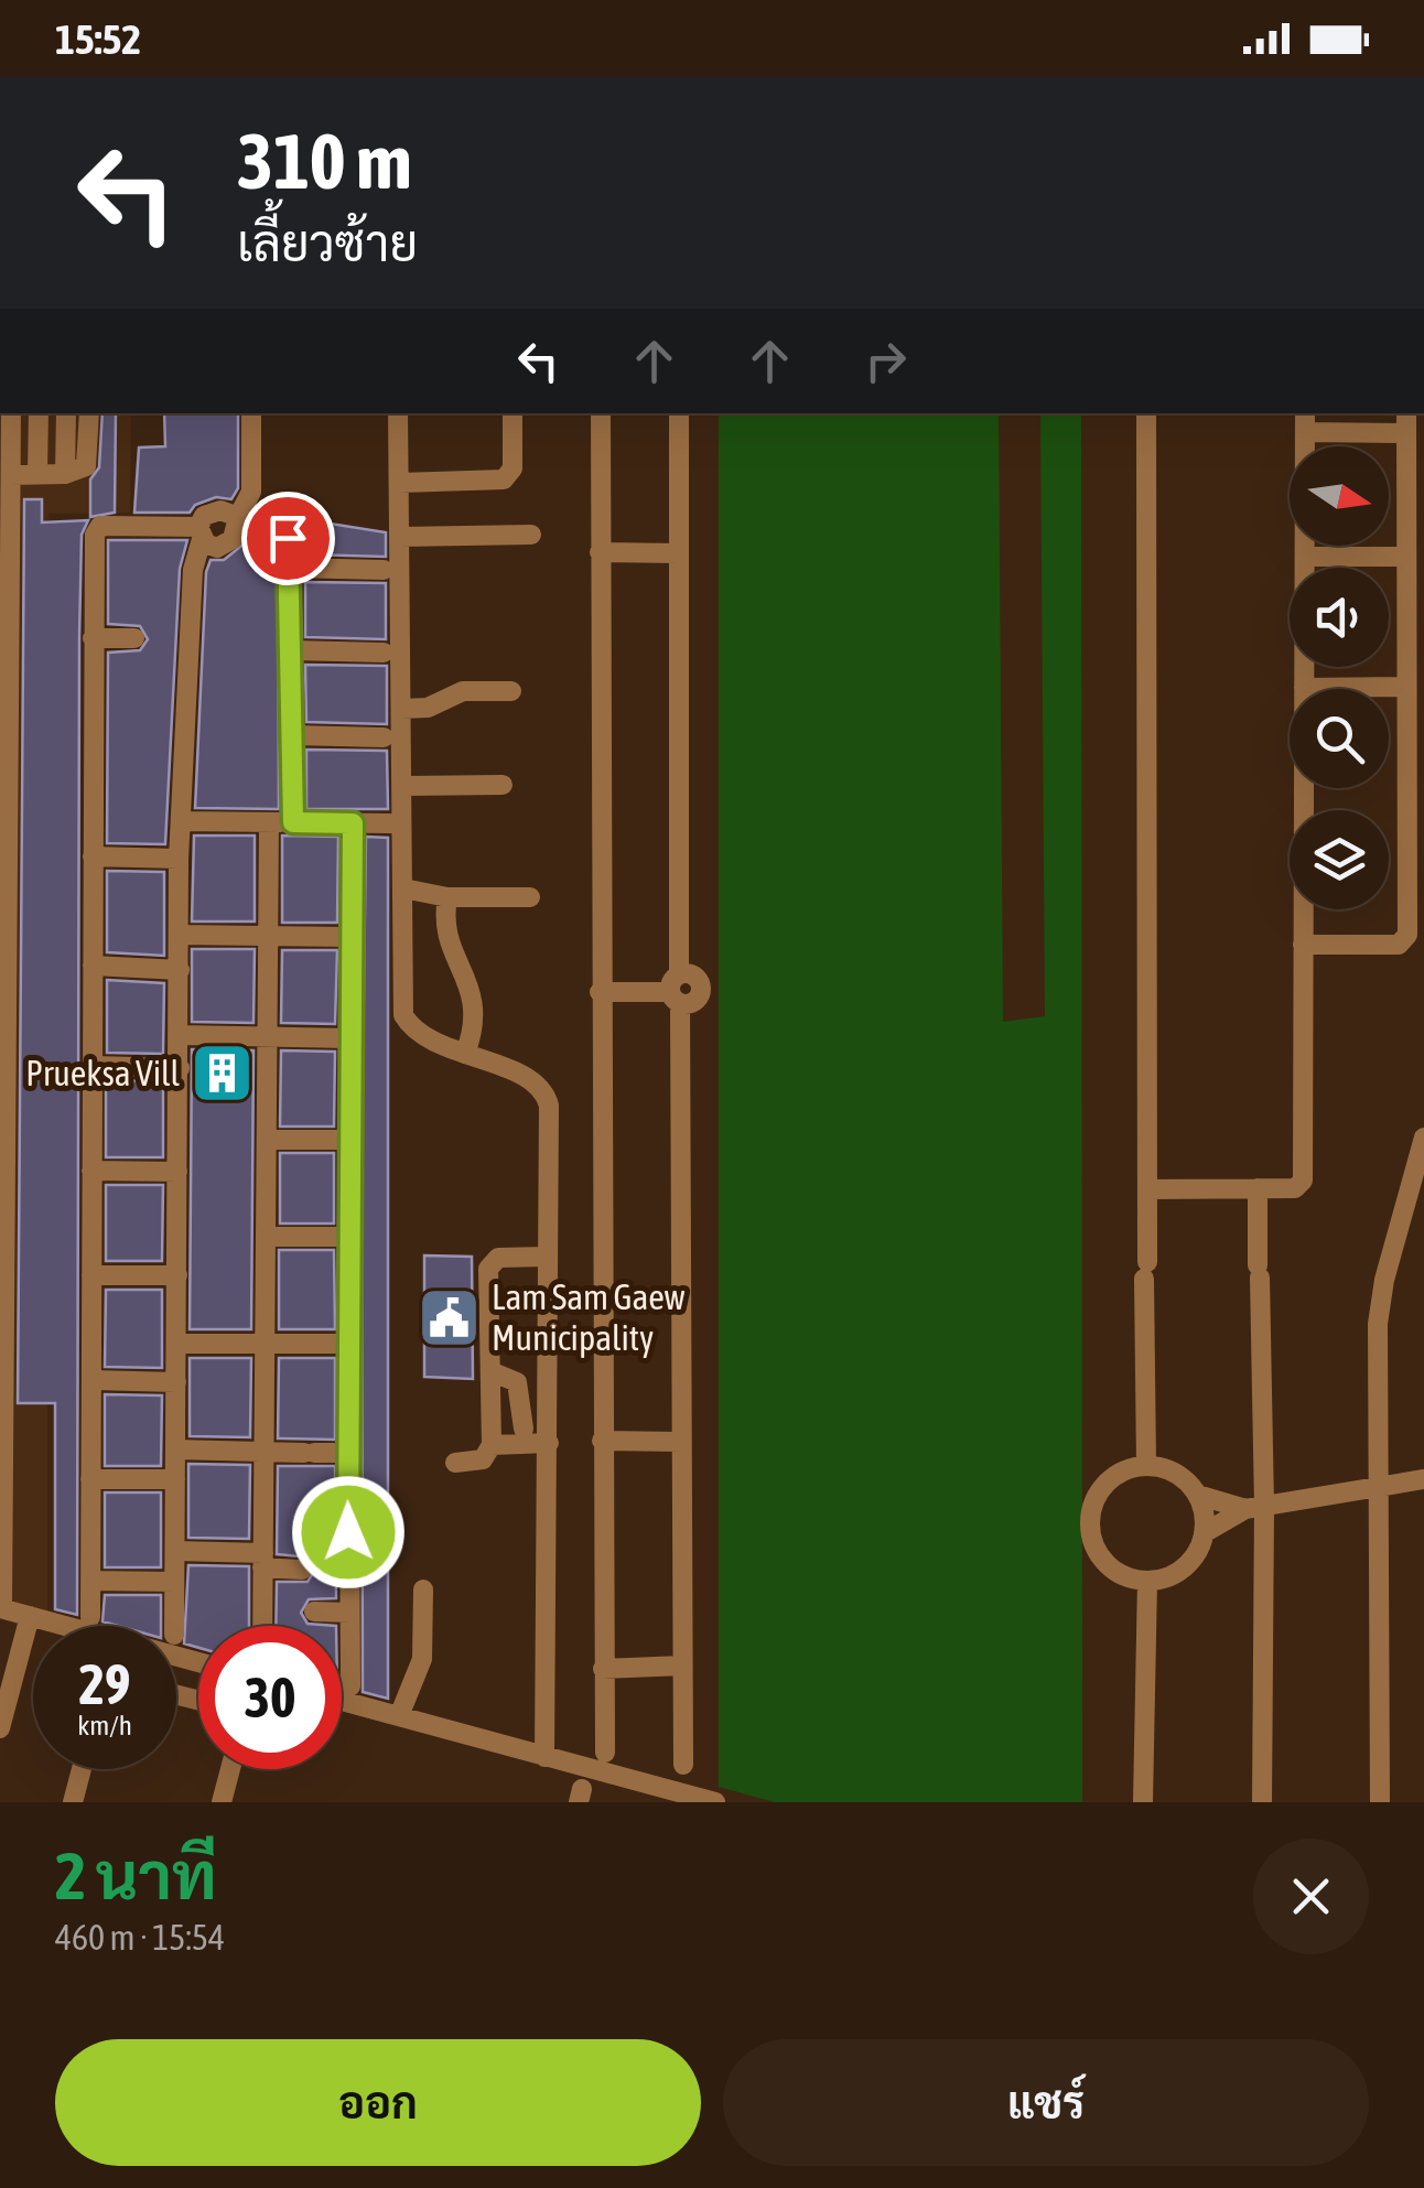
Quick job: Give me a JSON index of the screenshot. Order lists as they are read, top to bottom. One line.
{"places":{"building":["Prueksa Vill"],"public building":["Lam Sam Gaew Municipality"]},"north":"right","page":{"status":"15:52","turn":["310 m","เลี้ยวซ้าย"],"speed":"29 km/h","limit":"30","heading":["2 นาที","460 m · 15:54"],"buttons":["ออก","แชร์"]}}
